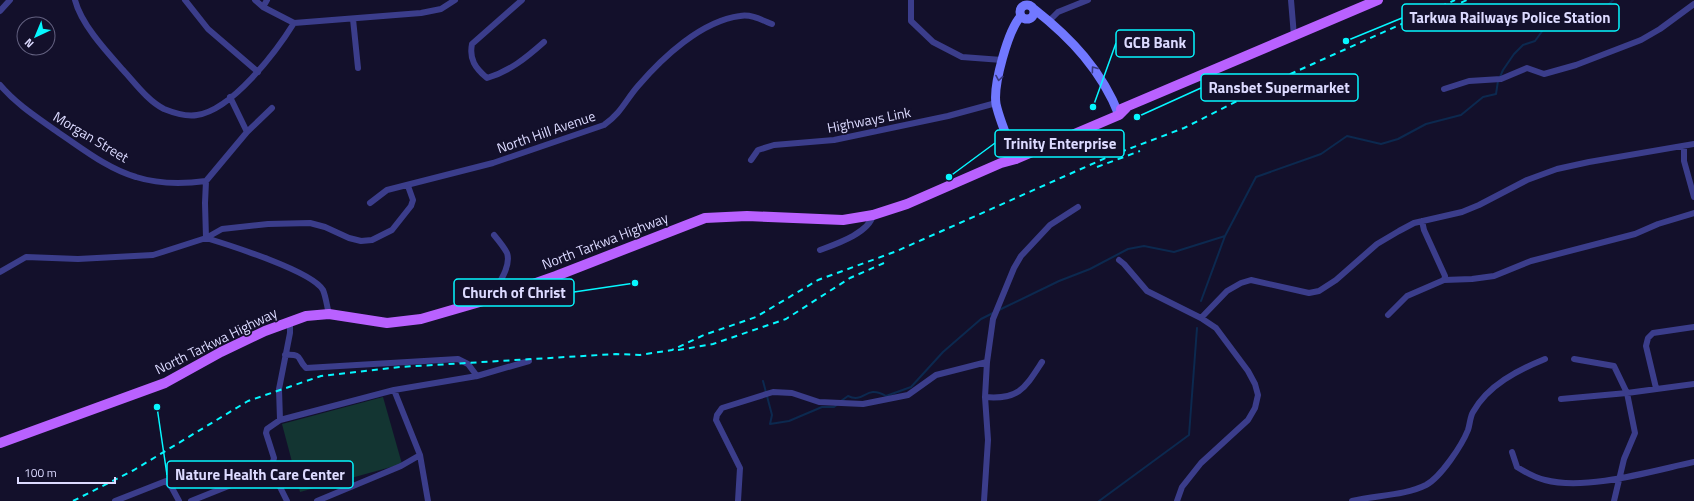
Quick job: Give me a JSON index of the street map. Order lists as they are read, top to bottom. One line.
{"streets":{"main road":["North Tarkwa Highway"],"street":["Highways Link","North Hill Avenue","Morgan Street"]},"places":["Tarkwa Railways Police Station","GCB Bank","Ransbet Supermarket","Trinity Enterprise","Church of Christ","Nature Health Care Center"],"scale_bar":"100 m","north":"bottom left"}
